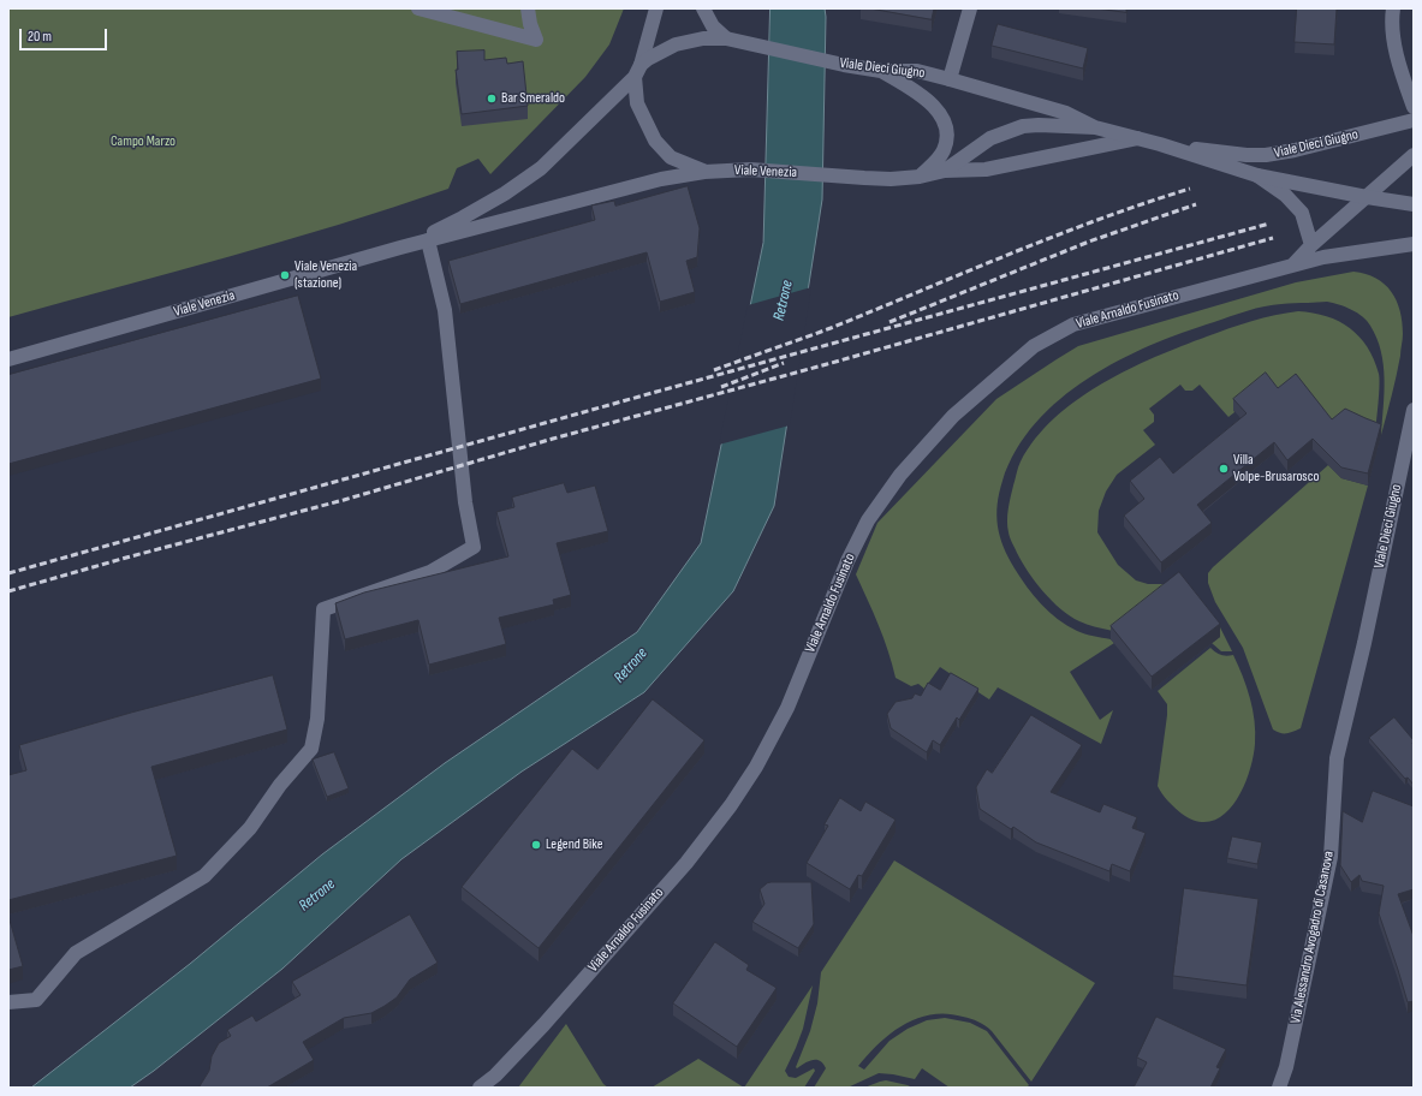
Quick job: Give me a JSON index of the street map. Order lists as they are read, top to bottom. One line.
{"streets":{"street":["Viale Dieci Giugno","Viale Venezia","Viale Arnaldo Fusinato","Via Alessandro Avogadro di Casanova"]},"crossings":[["Viale Dieci Giugno","Viale Venezia"],["Viale Dieci Giugno","Via Alessandro Avogadro di Casanova"]],"water":["Retrone"],"parks":["Campo Marzo"],"places":["Bar Smeraldo","Viale Venezia (stazione)","Villa Volpe-Brusarosco","Legend Bike"],"scale_bar":"20 m"}
